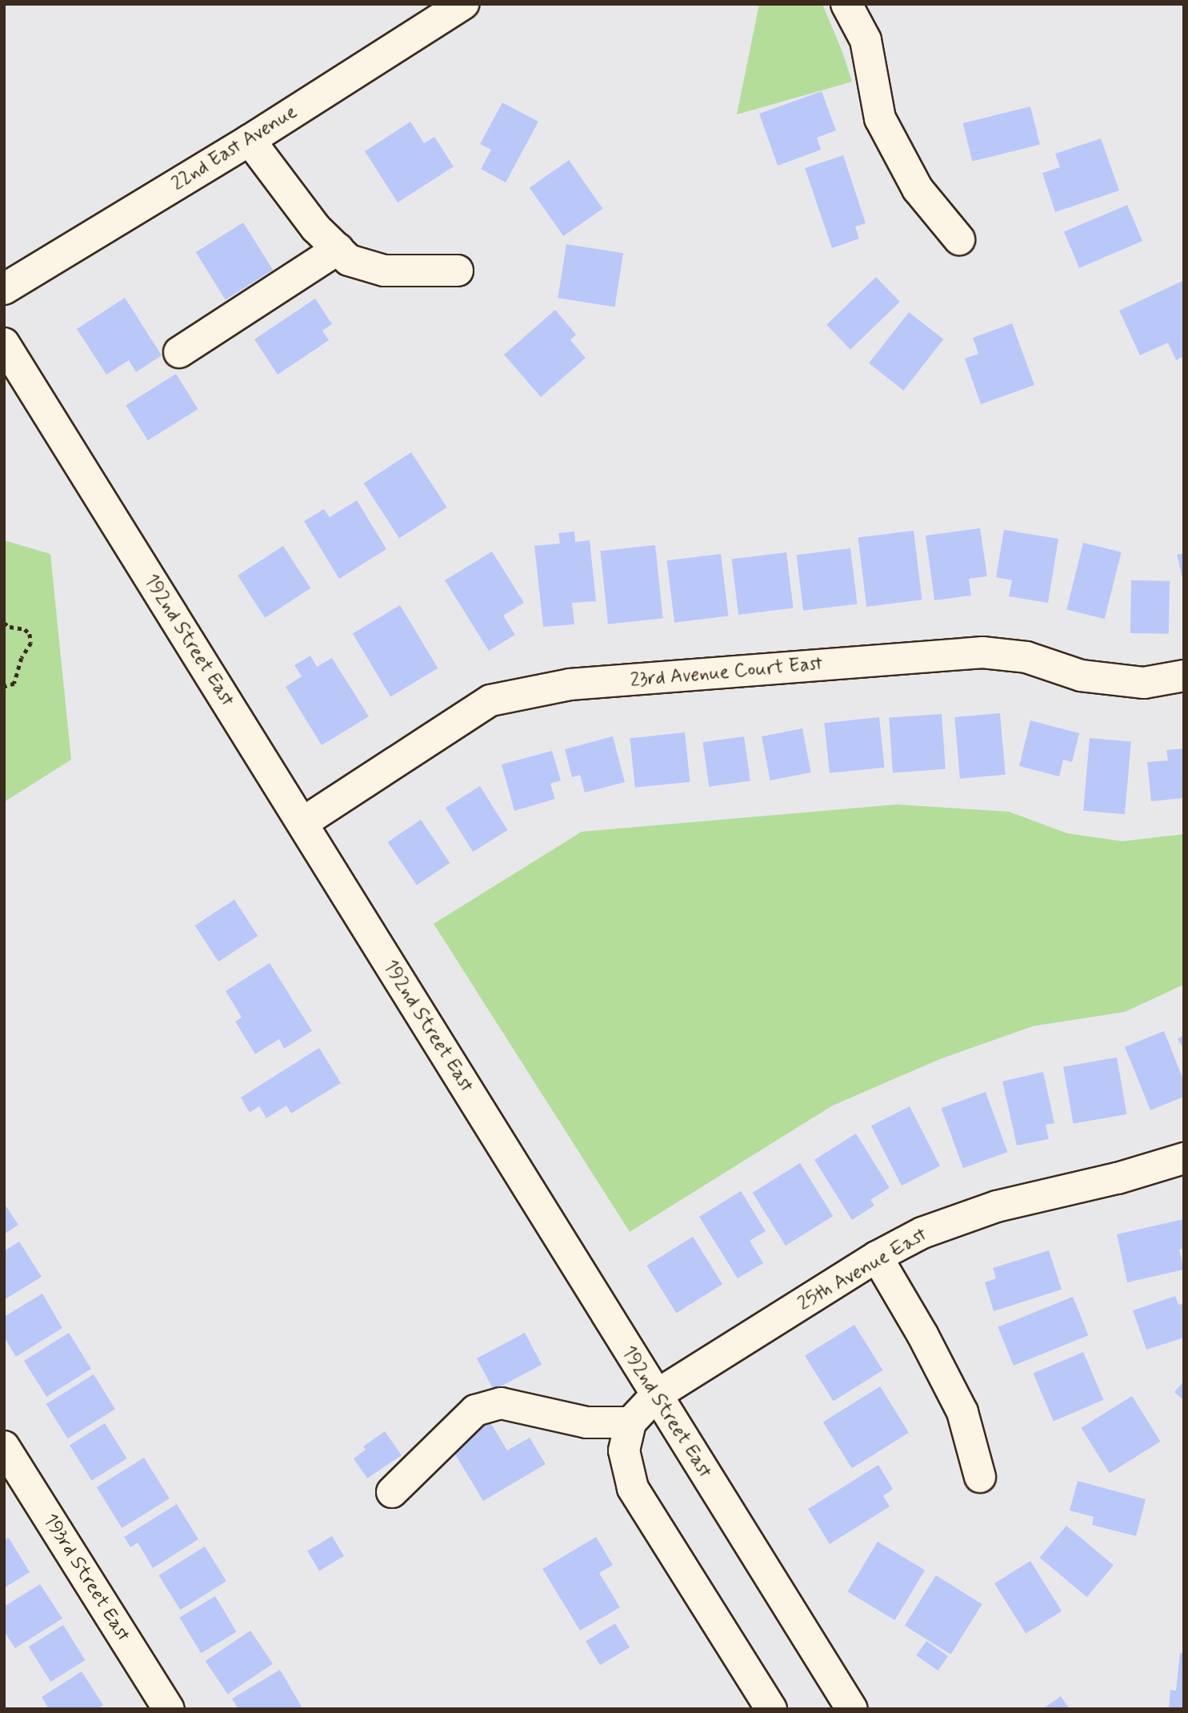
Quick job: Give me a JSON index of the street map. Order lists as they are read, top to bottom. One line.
{"streets":{"street":["22nd East Avenue","192nd Street East","23rd Avenue Court East","25th Avenue East","193rd Street East"]},"crossings":[["192nd Street East","23rd Avenue Court East"],["192nd Street East","25th Avenue East"]]}
